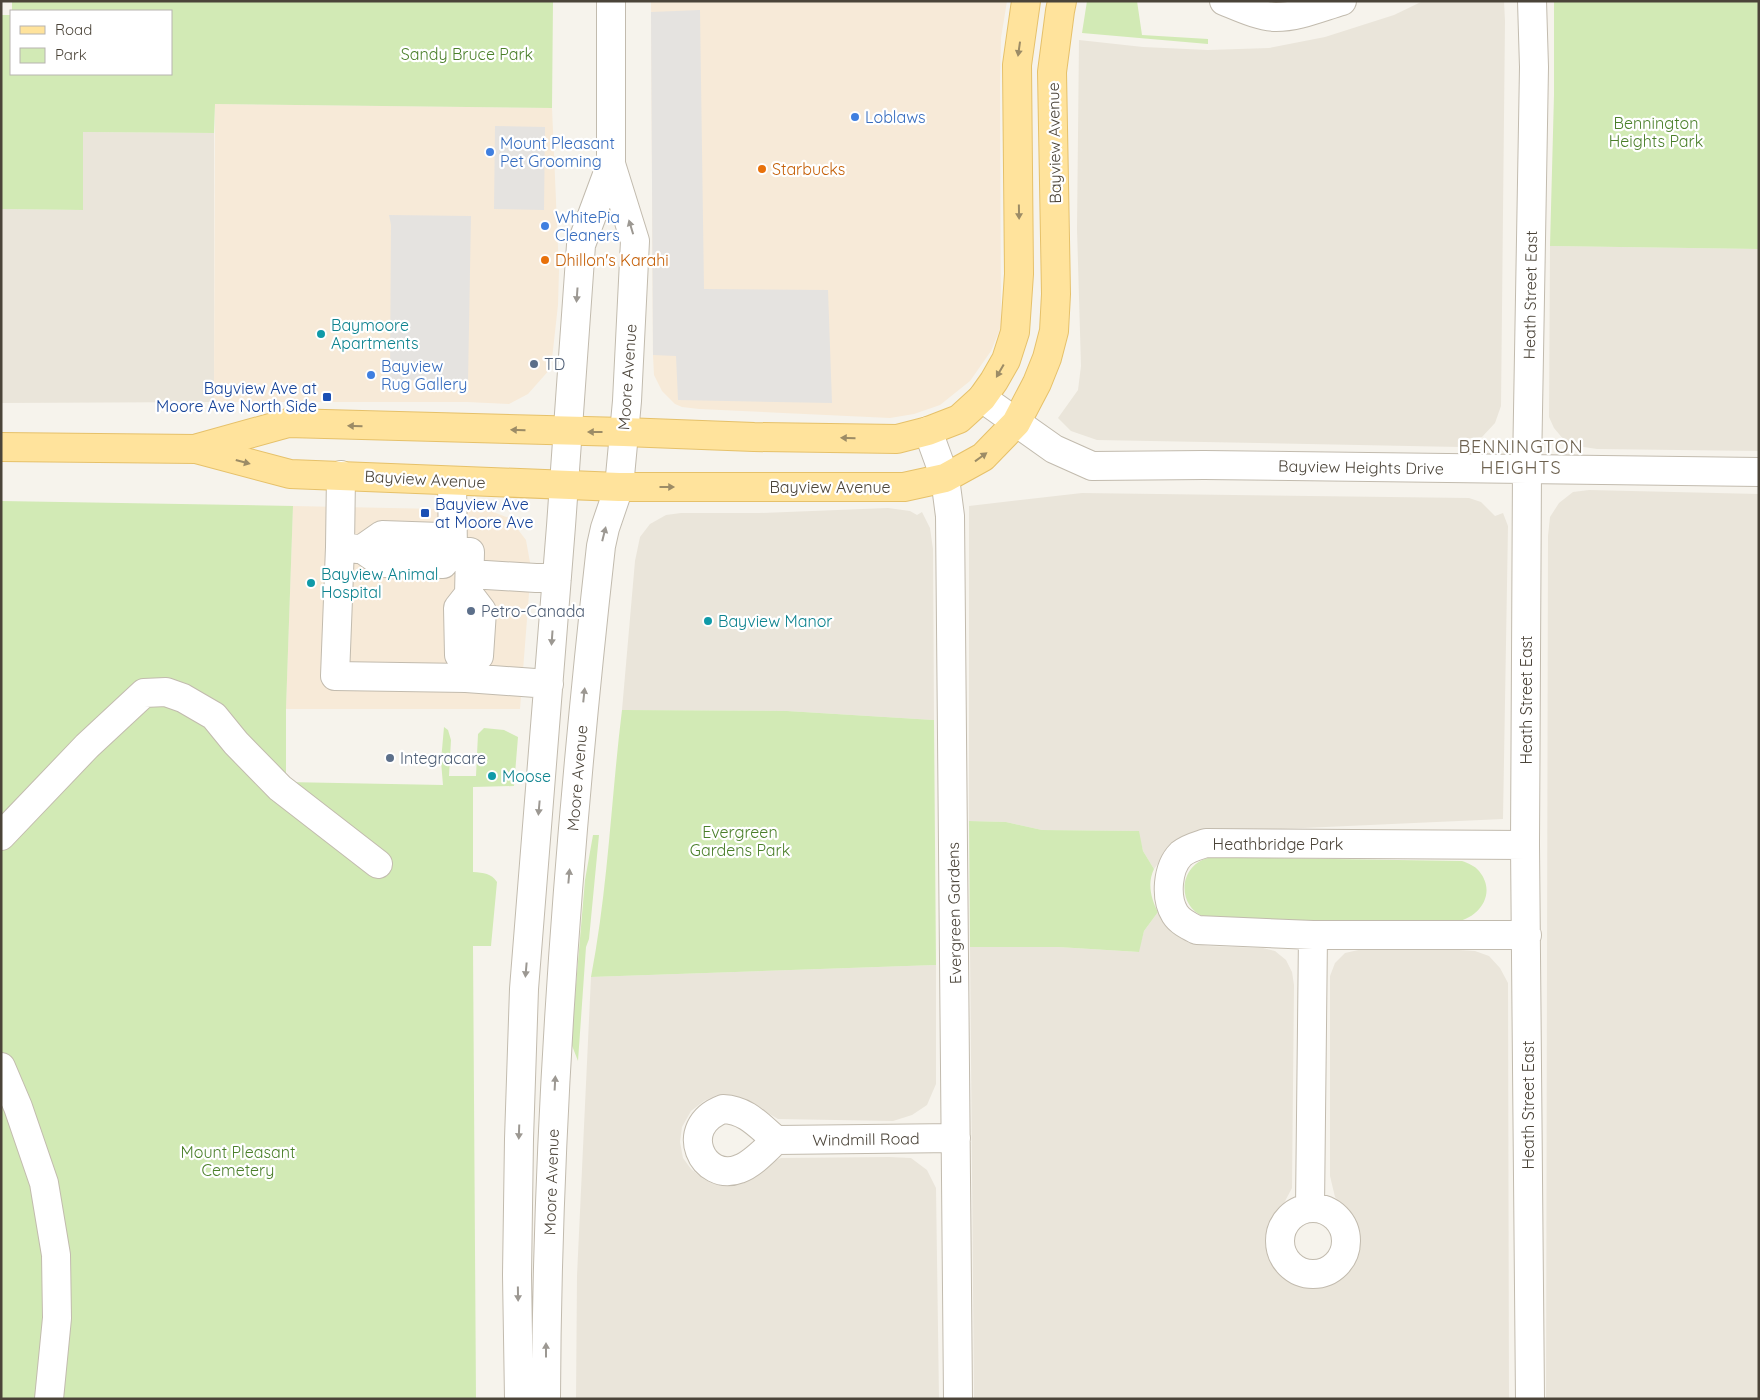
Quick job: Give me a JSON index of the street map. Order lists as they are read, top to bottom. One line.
{"streets":{"main road":["Bayview Avenue"],"street":["Heath Street East","Moore Avenue","Bayview Heights Drive","Heathbridge Park","Evergreen Gardens","Windmill Road"]},"crossings":[["Bayview Avenue","Moore Avenue"],["Bayview Avenue","Bayview Heights Drive"],["Bayview Avenue","Evergreen Gardens"],["Heath Street East","Bayview Heights Drive"],["Heath Street East","Heathbridge Park"],["Evergreen Gardens","Windmill Road"]],"districts":["BENNINGTON HEIGHTS"],"parks":["Sandy Bruce Park","Bennington Heights Park","Evergreen Gardens Park","Mount Pleasant Cemetery"],"places":{"other":["Loblaws","Mount Pleasant Pet Grooming","Starbucks","WhitePia Cleaners","Dhillon's Karahi","Baymoore Apartments","TD","Bayview Rug Gallery","Bayview Animal Hospital","Petro-Canada","Bayview Manor","Integracare","Moose"],"transit":["Bayview Ave at Moore Ave North Side","Bayview Ave at Moore Ave"]},"legend":["Road","Park"]}
